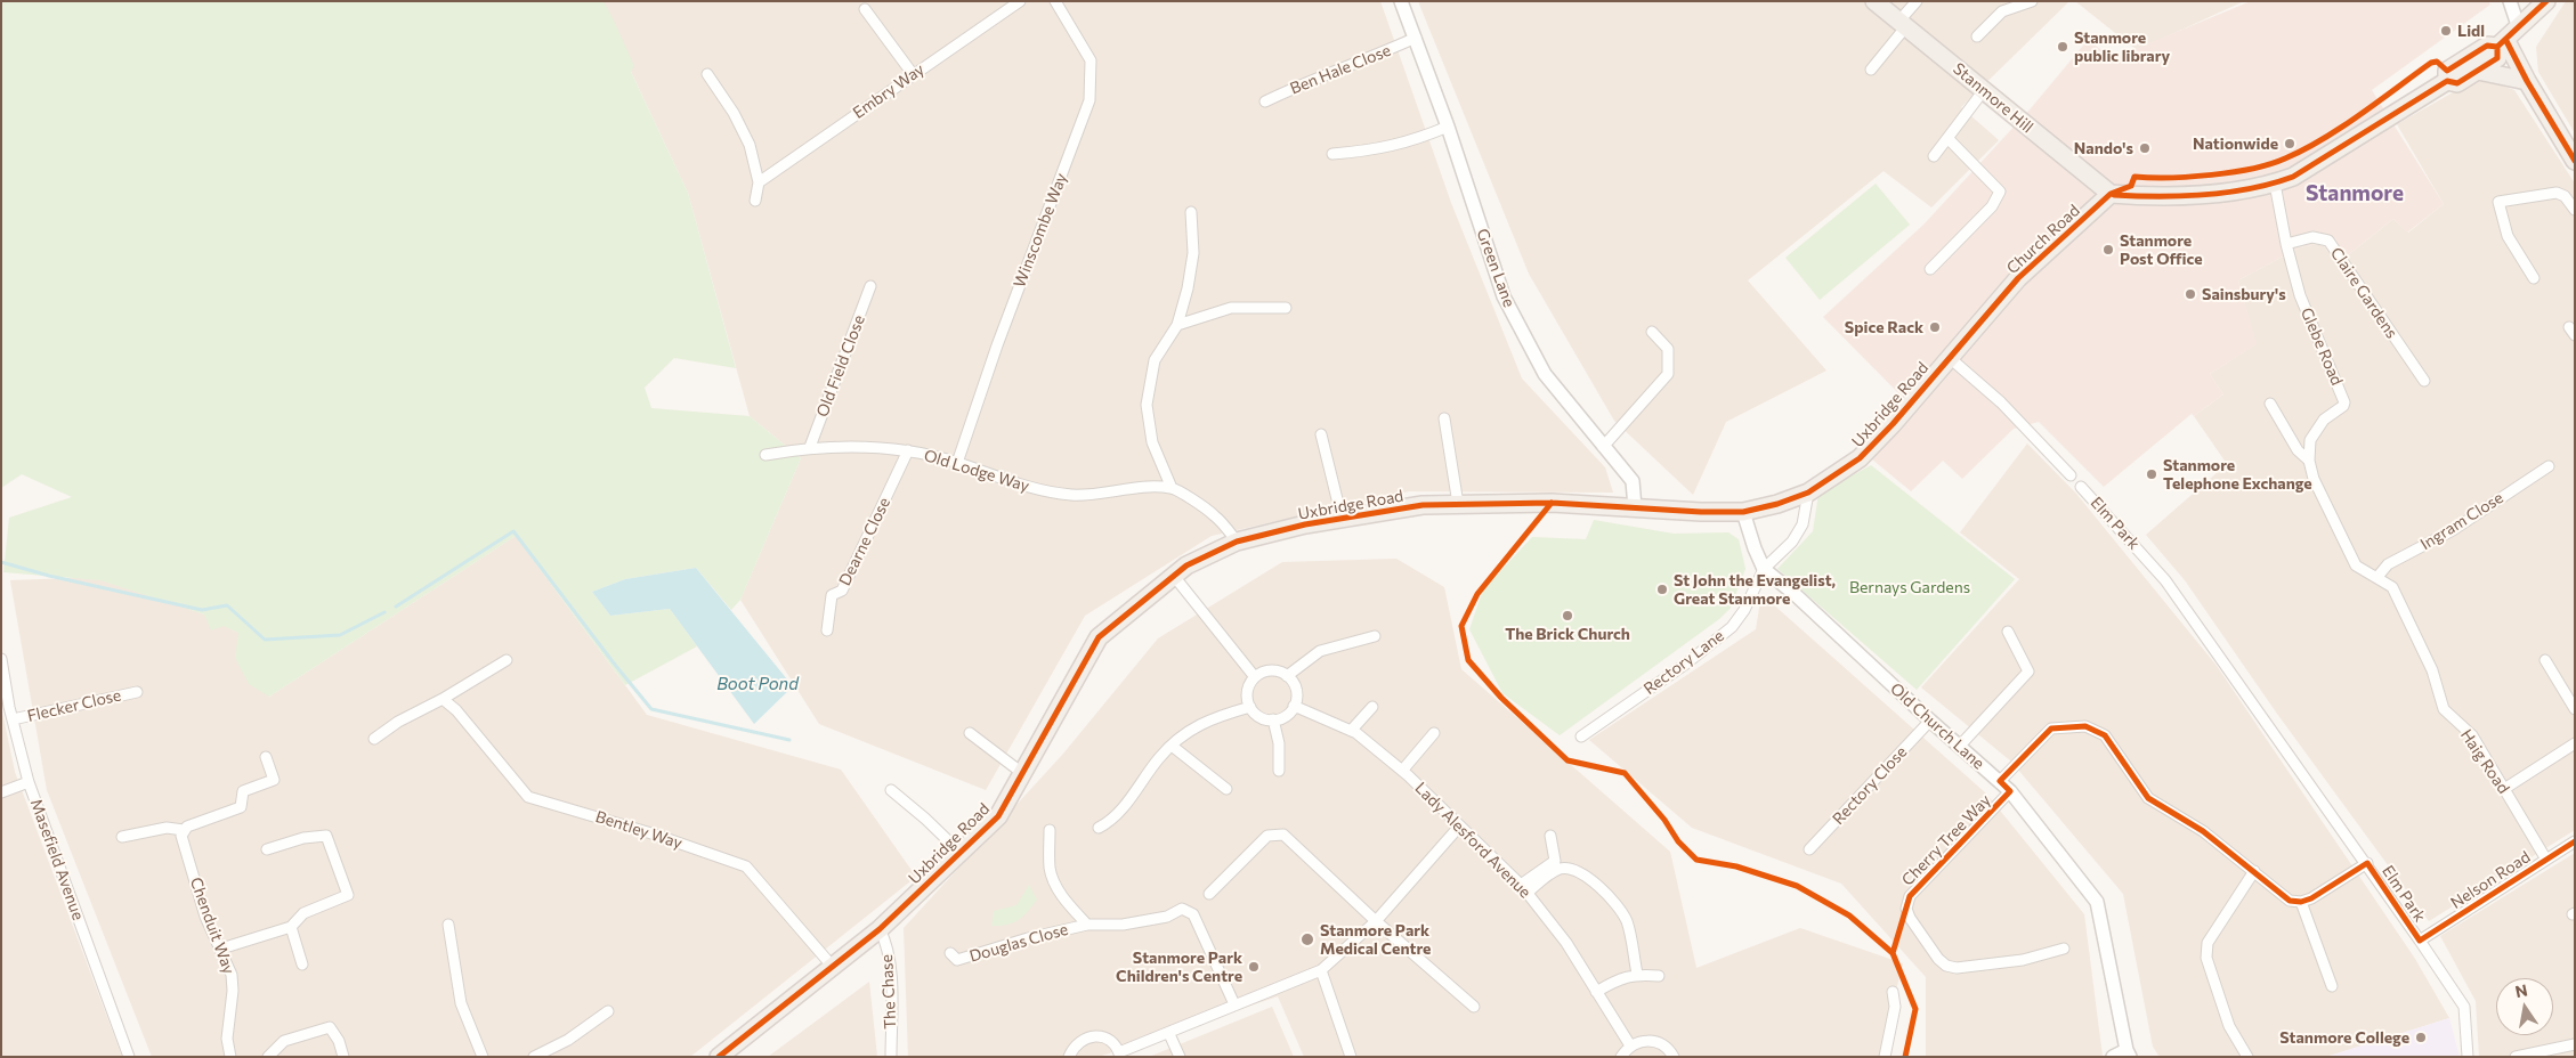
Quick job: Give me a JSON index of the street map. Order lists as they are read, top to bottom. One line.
{"streets":{"main road":["Stanmore Hill","Church Road","Uxbridge Road"],"street":["Ben Hale Close","Embry Way","Winscombe Way","Green Lane","Claire Gardens","Glebe Road","Old Field Close","Old Lodge Way","Ingram Close","Elm Park","Dearne Close","Rectory Lane","Flecker Close","Old Church Lane","Haig Road","Rectory Close","Bentley Way","Lady Alesford Avenue","Cherry Tree Way","Masefield Avenue","Nelson Road","Chenduit Way","Douglas Close","The Chase"]},"crossings":[["Ben Hale Close","Green Lane"],["Stanmore Hill","Church Road"],["Winscombe Way","Old Lodge Way"],["Church Road","Uxbridge Road"],["Green Lane","Uxbridge Road"],["Claire Gardens","Glebe Road"],["Glebe Road","Ingram Close"],["Glebe Road","Haig Road"],["Old Field Close","Old Lodge Way"],["Uxbridge Road","Old Church Lane"],["Uxbridge Road","Bentley Way"],["Uxbridge Road","The Chase"],["Old Lodge Way","Dearne Close"],["Ingram Close","Haig Road"],["Elm Park","Nelson Road"],["Rectory Lane","Old Church Lane"],["Flecker Close","Masefield Avenue"],["Old Church Lane","Rectory Close"],["Old Church Lane","Cherry Tree Way"],["Haig Road","Nelson Road"]],"districts":["Stanmore"],"water":["Boot Pond"],"parks":["Bernays Gardens"],"places":["Lidl","Stanmore public library","Nationwide","Nando's","Stanmore Post Office","Sainsbury's","Spice Rack","Stanmore Telephone Exchange","St John the Evangelist, Great Stanmore","The Brick Church","Stanmore Park Medical Centre","Stanmore Park Children's Centre","Stanmore College"],"north":"top"}
